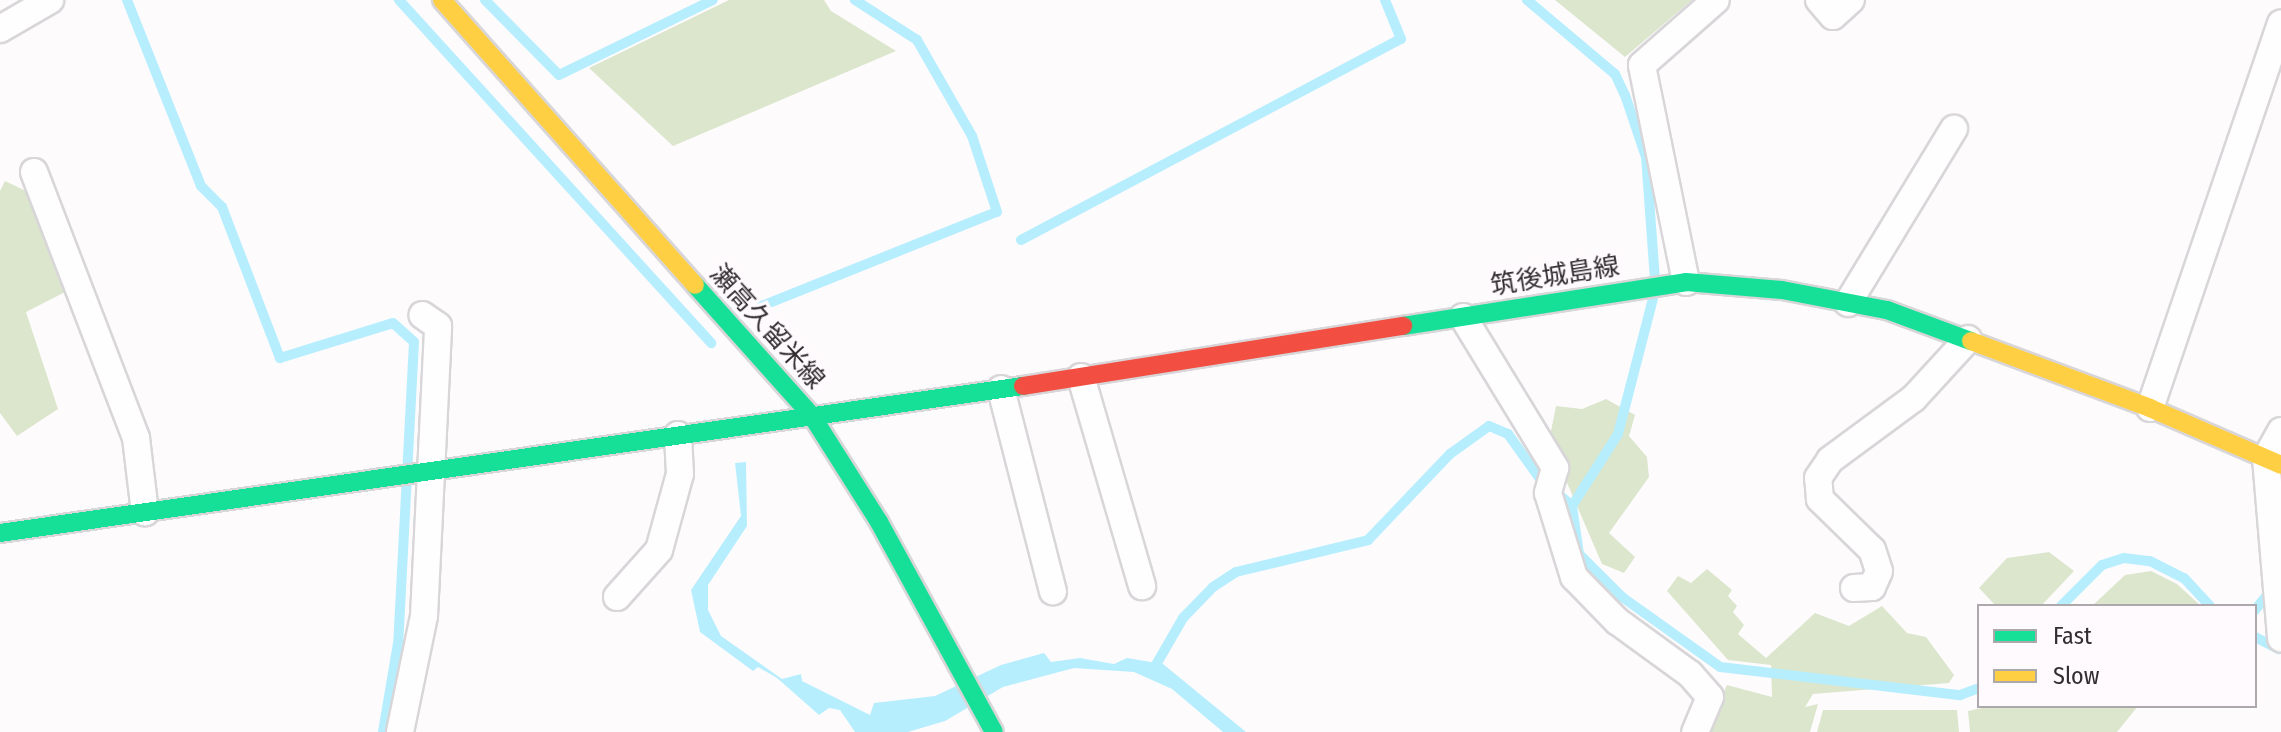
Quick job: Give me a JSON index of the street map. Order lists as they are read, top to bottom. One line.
{"streets":{"street":["筑後城島線","瀬高久留米線"]},"crossings":[["筑後城島線","瀬高久留米線"]],"legend":["Fast","Slow"]}
